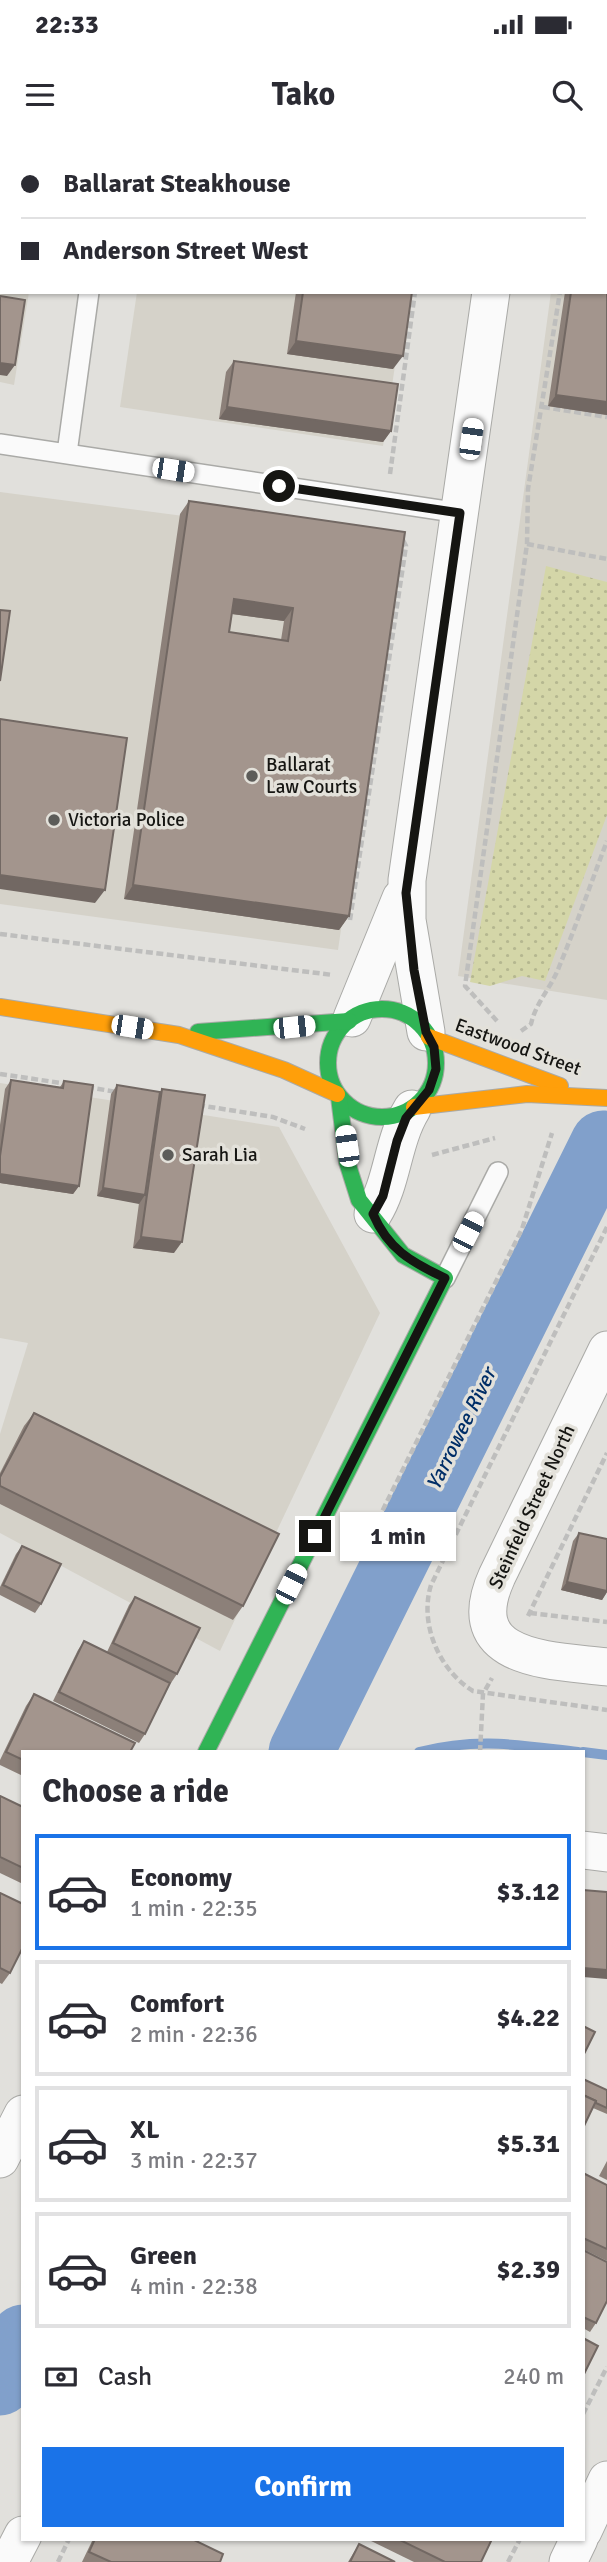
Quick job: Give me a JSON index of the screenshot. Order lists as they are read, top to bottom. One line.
{"streets":{"street":["Eastwood Street","Steinfeld Street North"]},"water":["Yarrowee River"],"places":["Ballarat Law Courts","Victoria Police","Sarah Lia"],"page":{"status":"22:33","header":"Tako","banner":["Ballarat Steakhouse","Anderson Street West"],"bubble":"1 min","heading":"Choose a ride","list":[{"name":"Economy","note":"1 min · 22:35","value":"$3.12"},{"name":"Comfort","note":"2 min · 22:36","value":"$4.22"},{"name":"XL","note":"3 min · 22:37","value":"$5.31"},{"name":"Green","note":"4 min · 22:38","value":"$2.39"}],"pay":["Cash","240 m"],"buttons":"Confirm"}}
